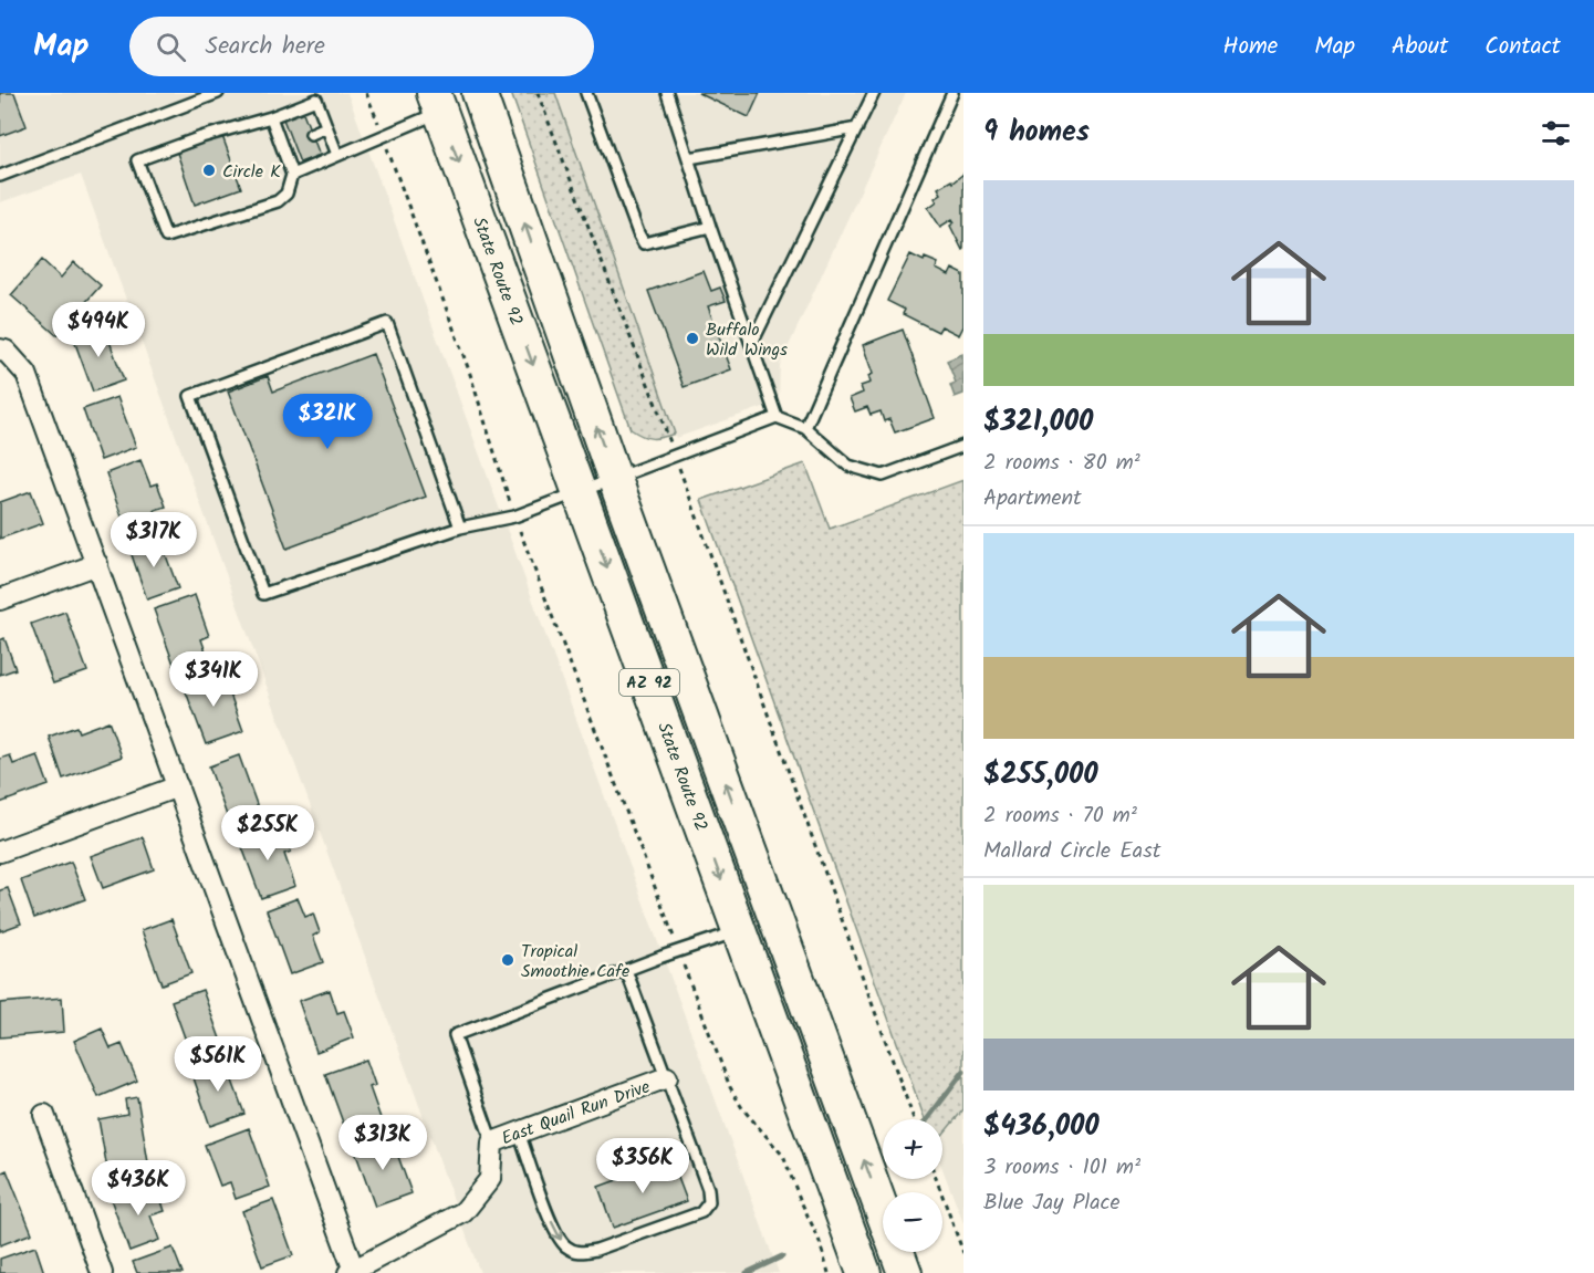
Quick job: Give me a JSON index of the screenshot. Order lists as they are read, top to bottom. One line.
{"streets":{"main road":["State Route 92","AZ 92"],"street":["East Quail Run Drive"]},"places":["Circle K","Buffalo Wild Wings","Tropical Smoothie Cafe"],"page":{"header":"Map","search":"Search here","nav":["Home","Map","About","Contact"],"heading":"9 homes","list":[{"name":"$321,000","note":"2 rooms · 80 m² · Apartment"},{"name":"$255,000","note":"2 rooms · 70 m² · Mallard Circle East"},{"name":"$436,000","note":"3 rooms · 101 m² · Blue Jay Place"}],"price":["$494K","$321K","$317K","$341K","$255K","$561K","$313K","$356K","$436K"],"map_buttons":["+","−"]}}
